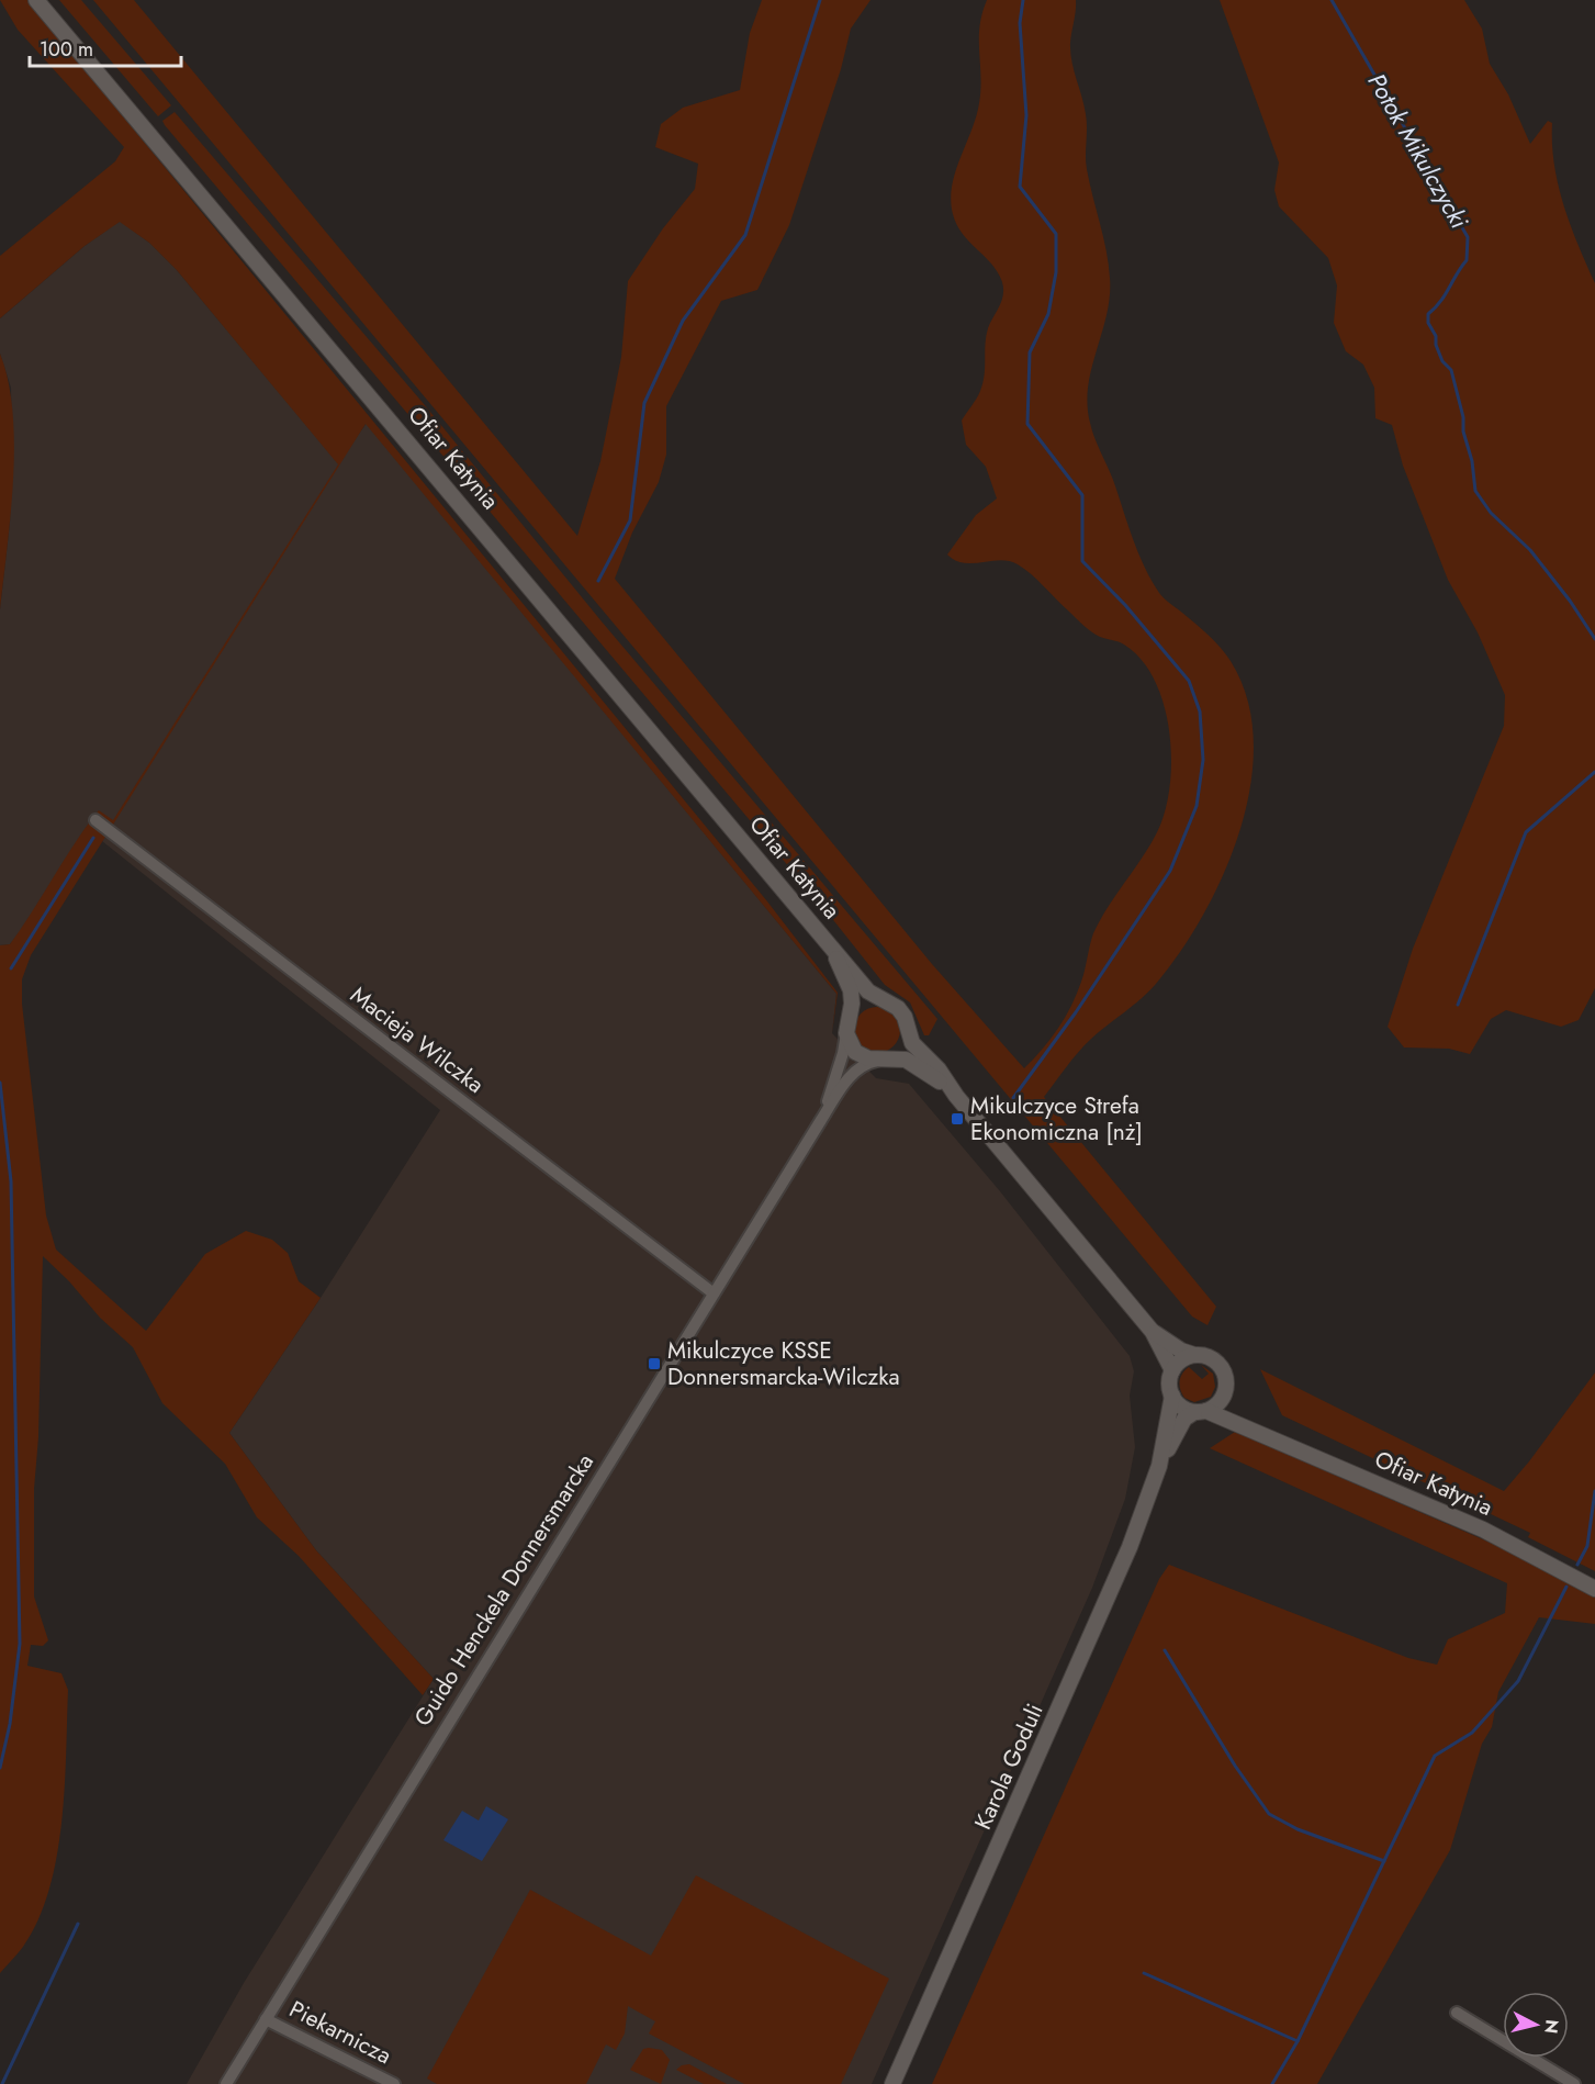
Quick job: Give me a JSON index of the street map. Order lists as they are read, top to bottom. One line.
{"streets":{"street":["Ofiar Katynia","Macieja Wilczka","Guido Henckela Donnersmarcka","Karola Goduli","Piekarnicza"]},"crossings":[["Ofiar Katynia","Guido Henckela Donnersmarcka"],["Ofiar Katynia","Karola Goduli"],["Macieja Wilczka","Guido Henckela Donnersmarcka"],["Guido Henckela Donnersmarcka","Piekarnicza"]],"water":["Potok Mikulczycki"],"places":{"transit":["Mikulczyce Strefa Ekonomiczna [nż]","Mikulczyce KSSE Donnersmarcka-Wilczka"]},"scale_bar":"100 m","north":"right"}
